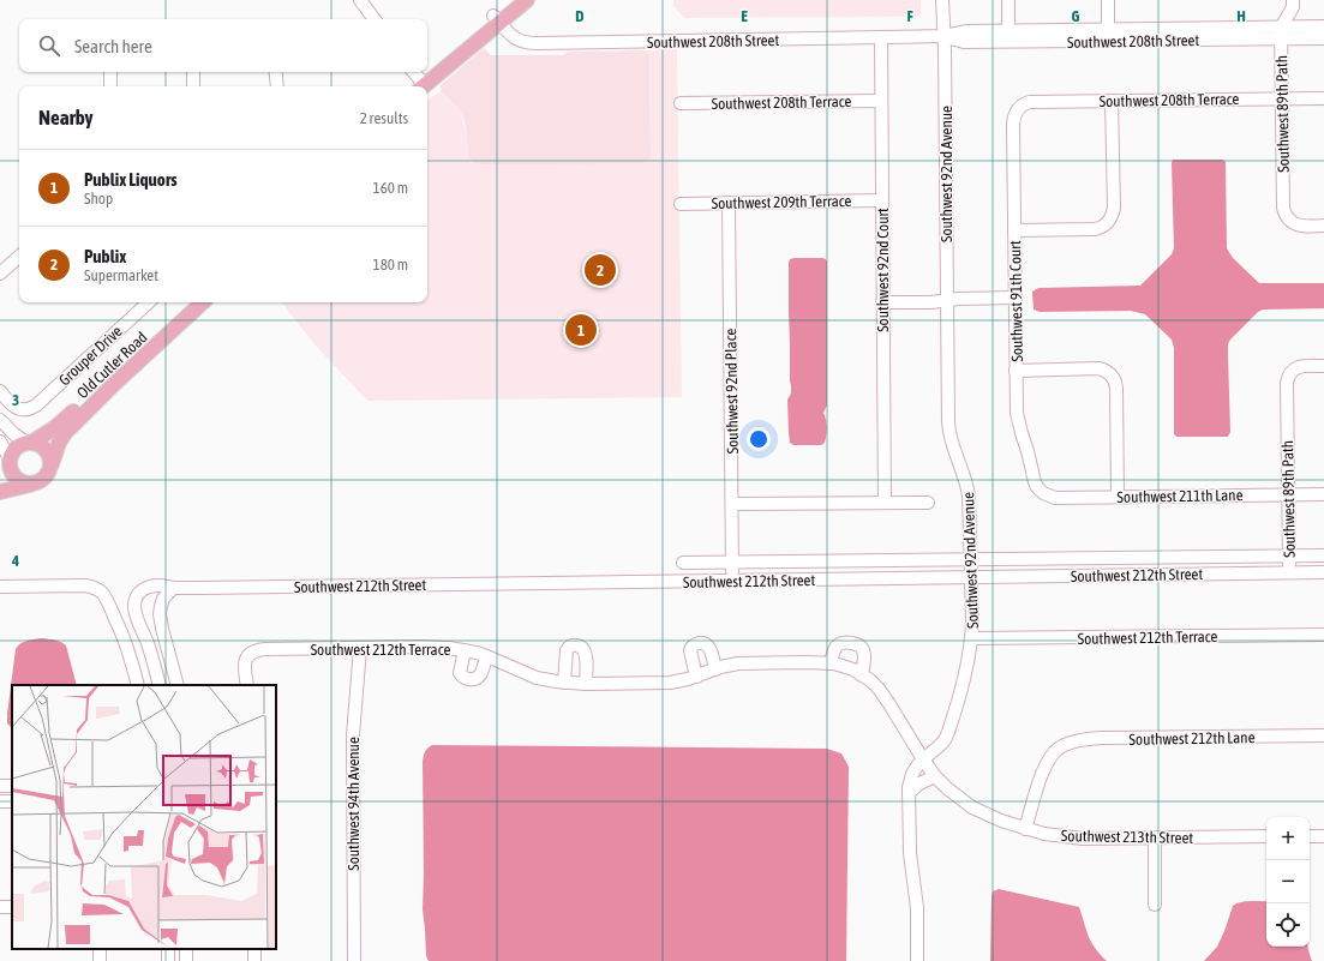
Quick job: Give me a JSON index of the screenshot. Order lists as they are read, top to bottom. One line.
{"streets":{"main road":["Old Cutler Road"],"street":["Southwest 208th Street","Southwest 208th Terrace","Southwest 89th Path","Southwest 92nd Avenue","Southwest 209th Terrace","Southwest 92nd Court","Southwest 91th Court","Grouper Drive","Southwest 92nd Place","Southwest 211th Lane","Southwest 212th Street","Southwest 212th Terrace","Southwest 212th Lane","Southwest 94th Avenue","Southwest 213th Street"]},"crossings":[["Southwest 208th Street","Southwest 89th Path"],["Southwest 208th Street","Southwest 92nd Avenue"],["Southwest 208th Street","Southwest 92nd Court"],["Southwest 208th Terrace","Southwest 89th Path"],["Southwest 208th Terrace","Southwest 92nd Court"],["Southwest 208th Terrace","Southwest 91th Court"],["Southwest 89th Path","Southwest 211th Lane"],["Southwest 89th Path","Southwest 212th Street"],["Southwest 92nd Avenue","Southwest 212th Street"],["Southwest 92nd Avenue","Southwest 212th Terrace"],["Southwest 92nd Avenue","Southwest 213th Street"],["Southwest 209th Terrace","Southwest 92nd Court"],["Southwest 209th Terrace","Southwest 92nd Place"],["Southwest 91th Court","Southwest 211th Lane"],["Southwest 92nd Place","Southwest 212th Street"],["Southwest 212th Terrace","Southwest 94th Avenue"],["Southwest 212th Terrace","Southwest 213th Street"],["Southwest 212th Lane","Southwest 213th Street"]],"page":{"search":"Search here","heading":["Nearby","2 results"],"list":[{"mark":"1","name":"Publix Liquors","note":"Shop","value":"160 m"},{"mark":"2","name":"Publix","note":"Supermarket","value":"180 m"}],"pins":["2","1"],"map_buttons":["+","−"]},"grid":{"columns":["D","E","F","G","H"],"rows":["3","4"]}}
